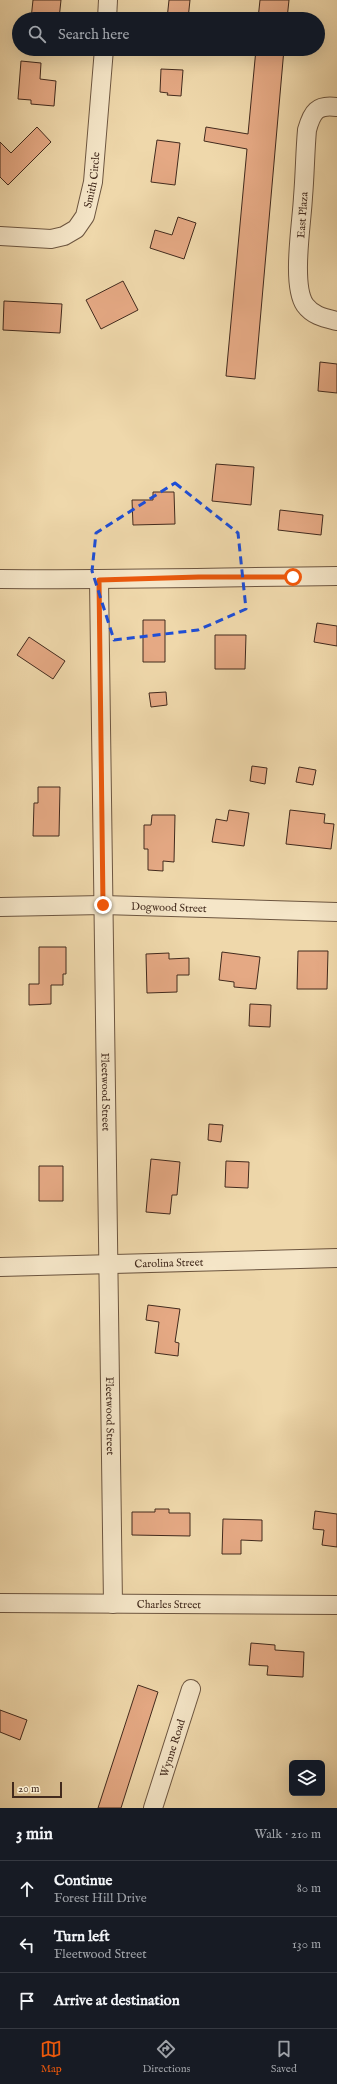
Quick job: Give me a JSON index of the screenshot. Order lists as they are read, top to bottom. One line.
{"streets":{"street":["Smith Circle","East Plaza","Dogwood Street","Fleetwood Street","Carolina Street","Charles Street","Wynne Road"]},"crossings":[["Dogwood Street","Fleetwood Street"],["Fleetwood Street","Carolina Street"],["Fleetwood Street","Charles Street"]],"scale_bar":"20 m","page":{"search":"Search here","scale":"20 m","heading":["3 min","Walk · 210 m"],"list":[["Continue","Forest Hill Drive","80 m"],["Turn left","Fleetwood Street","130 m"],"Arrive at destination"],"nav":["Map","Directions","Saved"]}}
